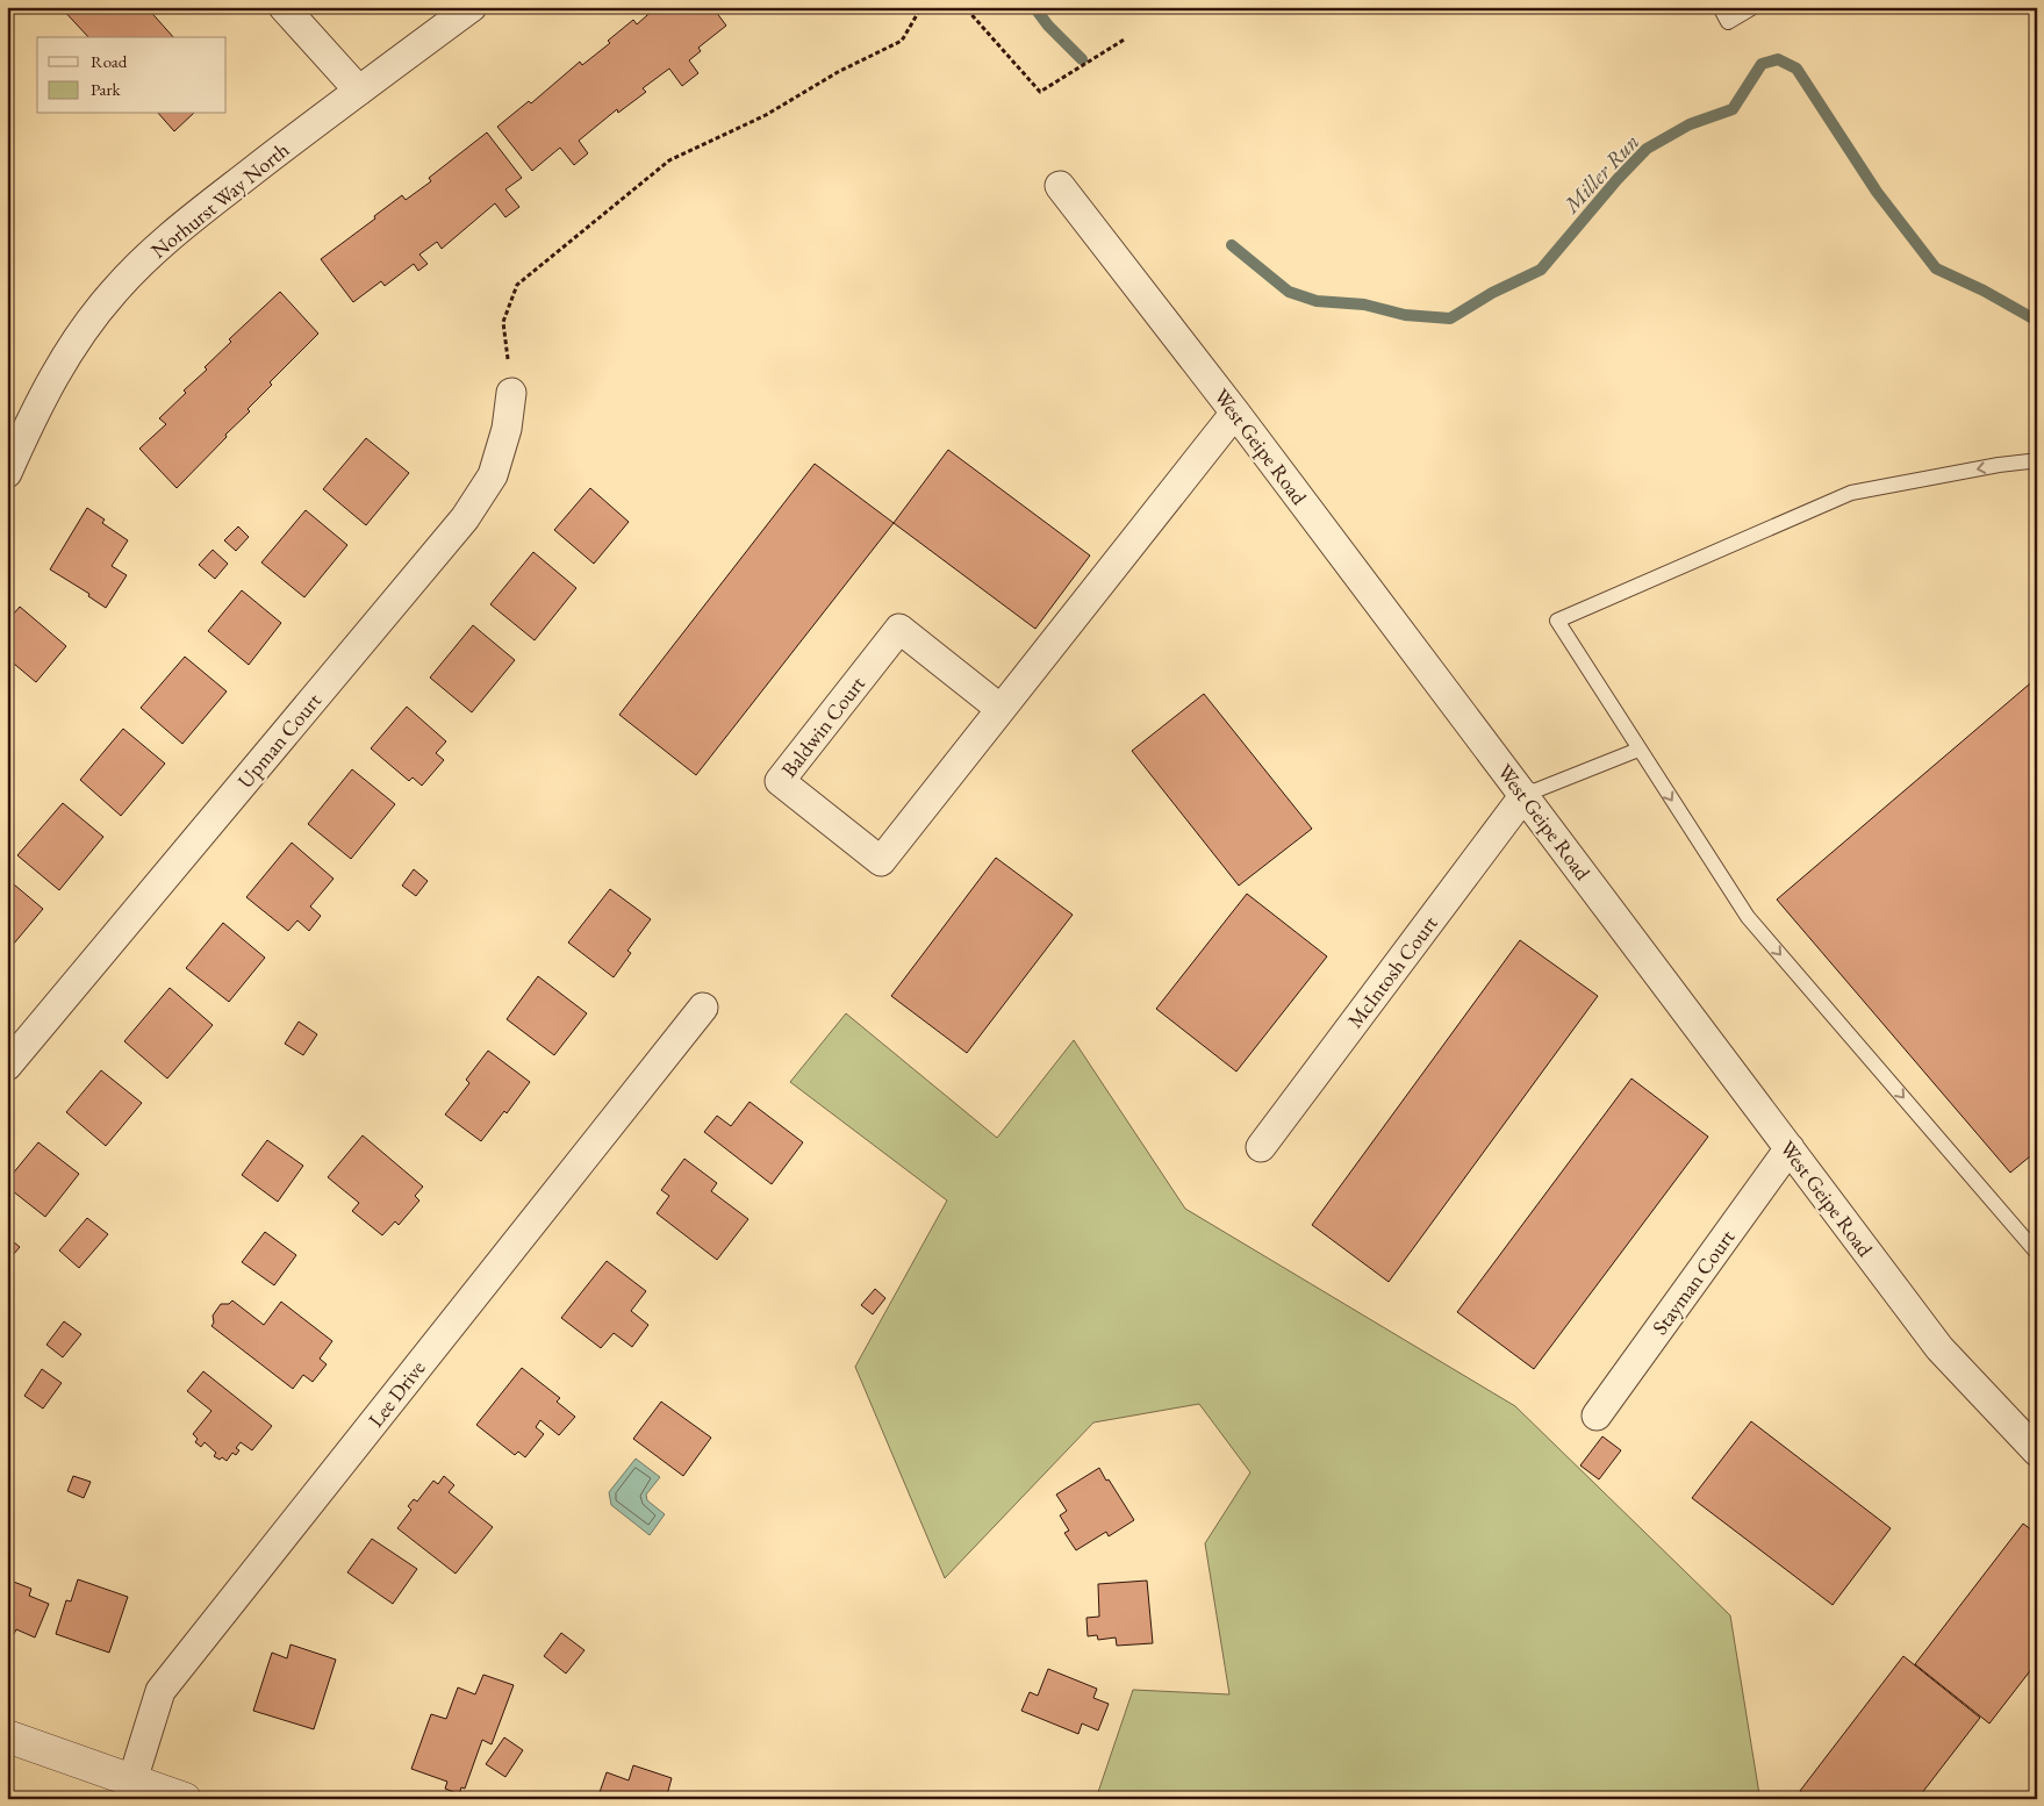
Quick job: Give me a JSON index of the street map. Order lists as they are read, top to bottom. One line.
{"streets":{"street":["Norhurst Way North","West Geipe Road","Baldwin Court","Upman Court","McIntosh Court","Stayman Court","Lee Drive"]},"crossings":[["West Geipe Road","Baldwin Court"],["West Geipe Road","McIntosh Court"],["West Geipe Road","Stayman Court"]],"water":["Miller Run"],"legend":["Road","Park"]}
